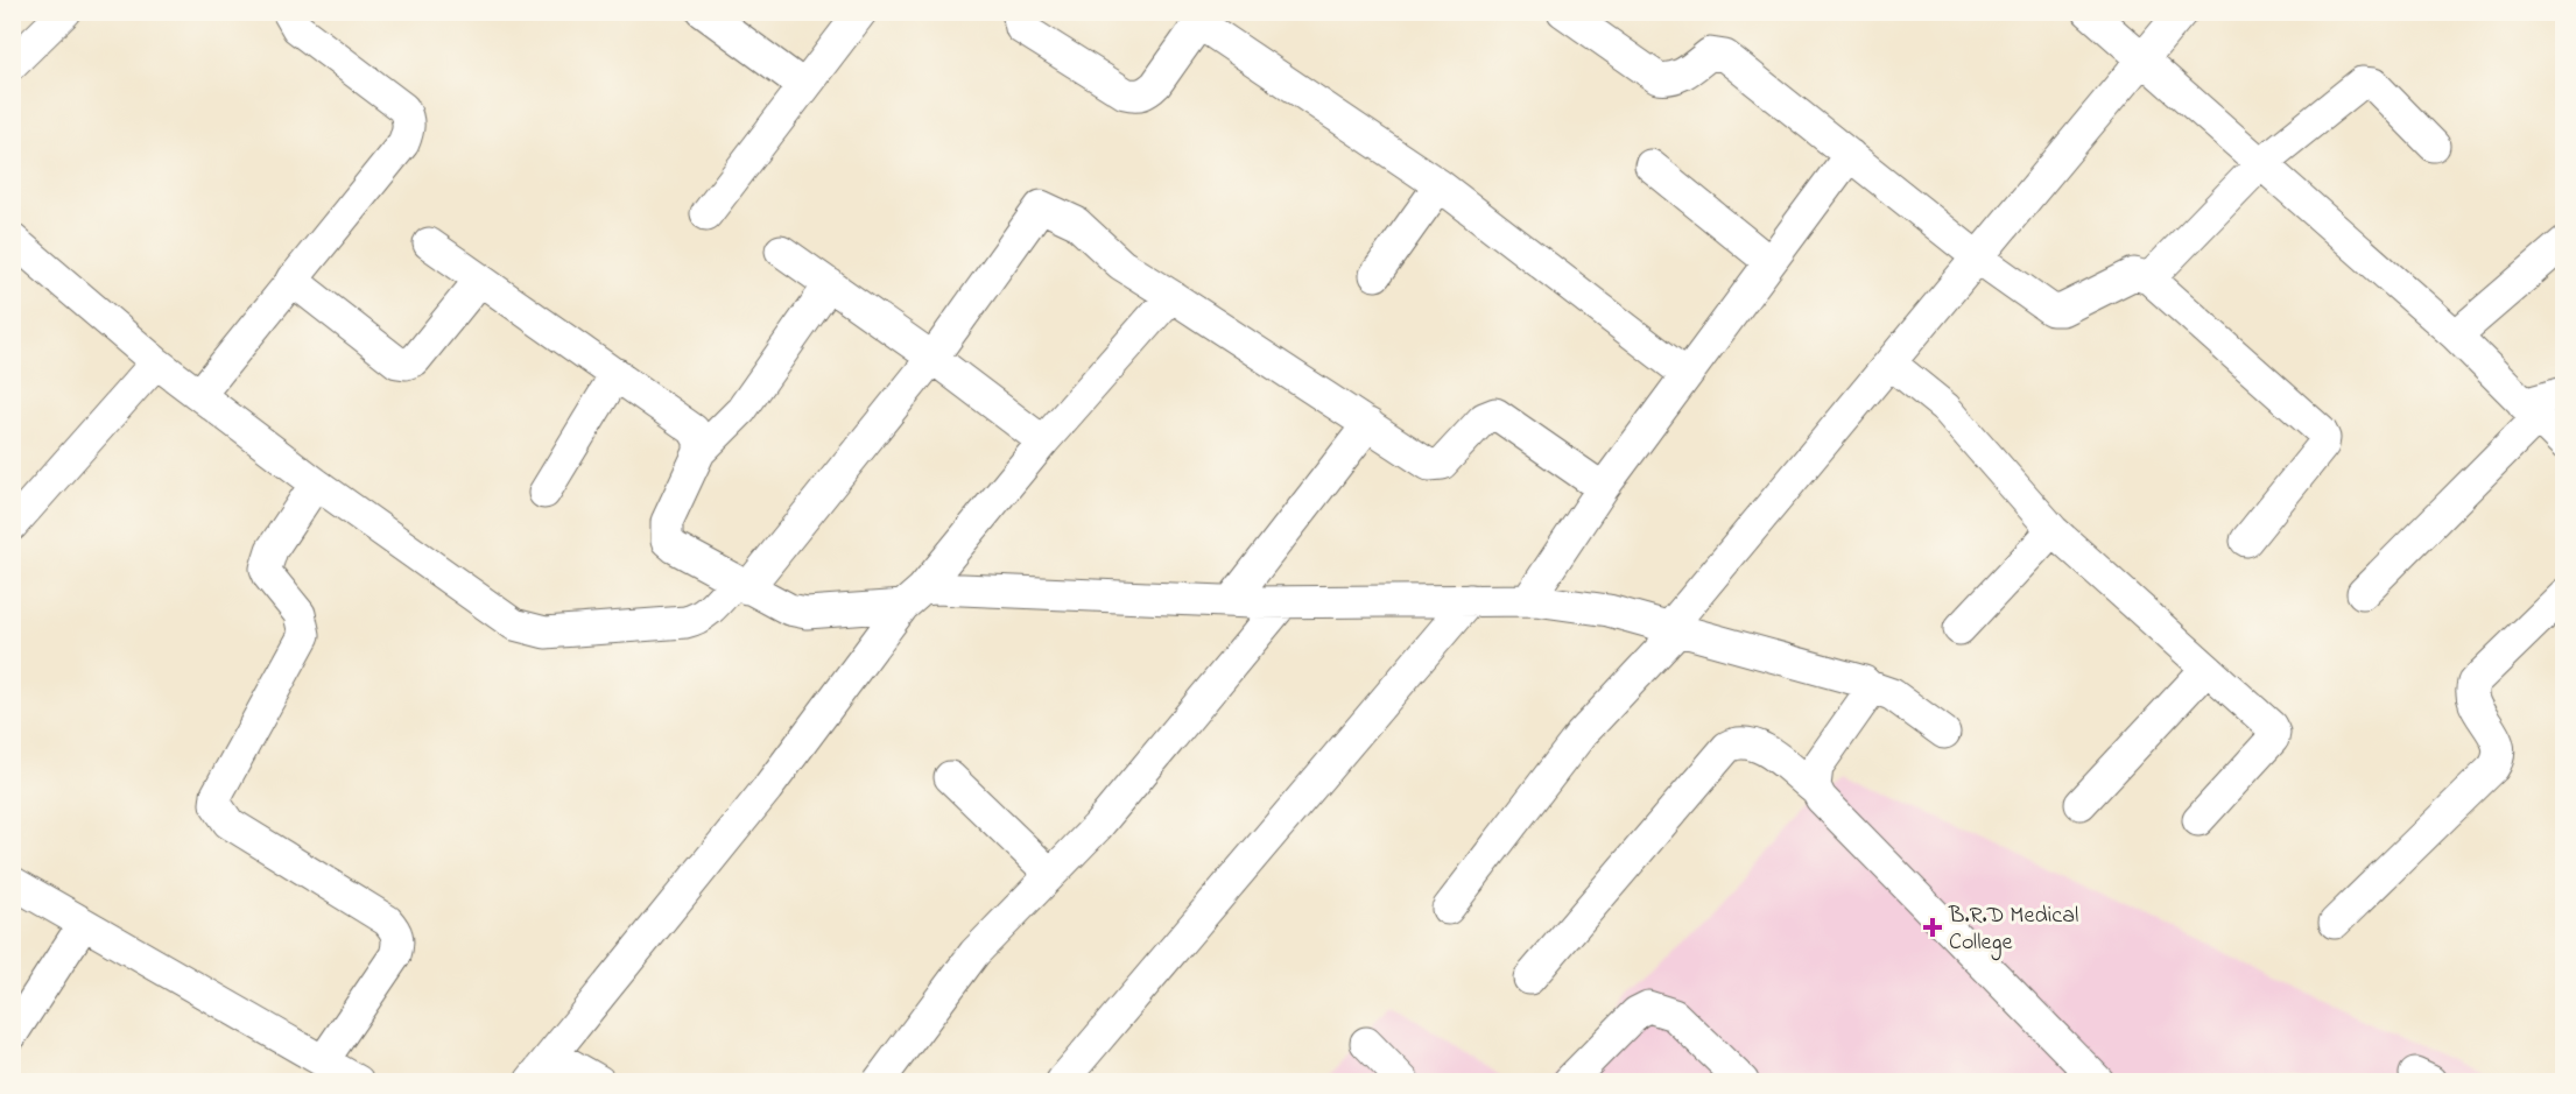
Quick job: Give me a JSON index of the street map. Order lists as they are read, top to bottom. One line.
{"places":{"health":["B.R.D Medical College"]}}
